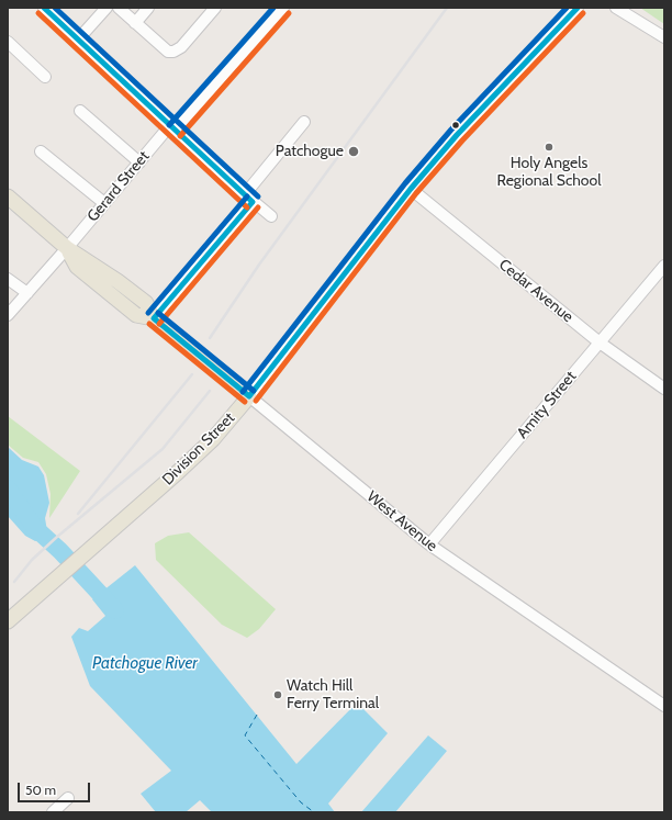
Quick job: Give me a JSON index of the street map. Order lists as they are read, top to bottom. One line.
{"streets":{"main road":["Division Street","West Avenue"],"street":["Gerard Street","Cedar Avenue","Amity Street"]},"crossings":[["Gerard Street","West Avenue"],["Cedar Avenue","Amity Street"],["Cedar Avenue","Division Street"],["Amity Street","West Avenue"],["Division Street","West Avenue"]],"water":["Patchogue River"],"places":["Holy Angels Regional School","Patchogue","Watch Hill Ferry Terminal"],"scale_bar":"50 m"}
